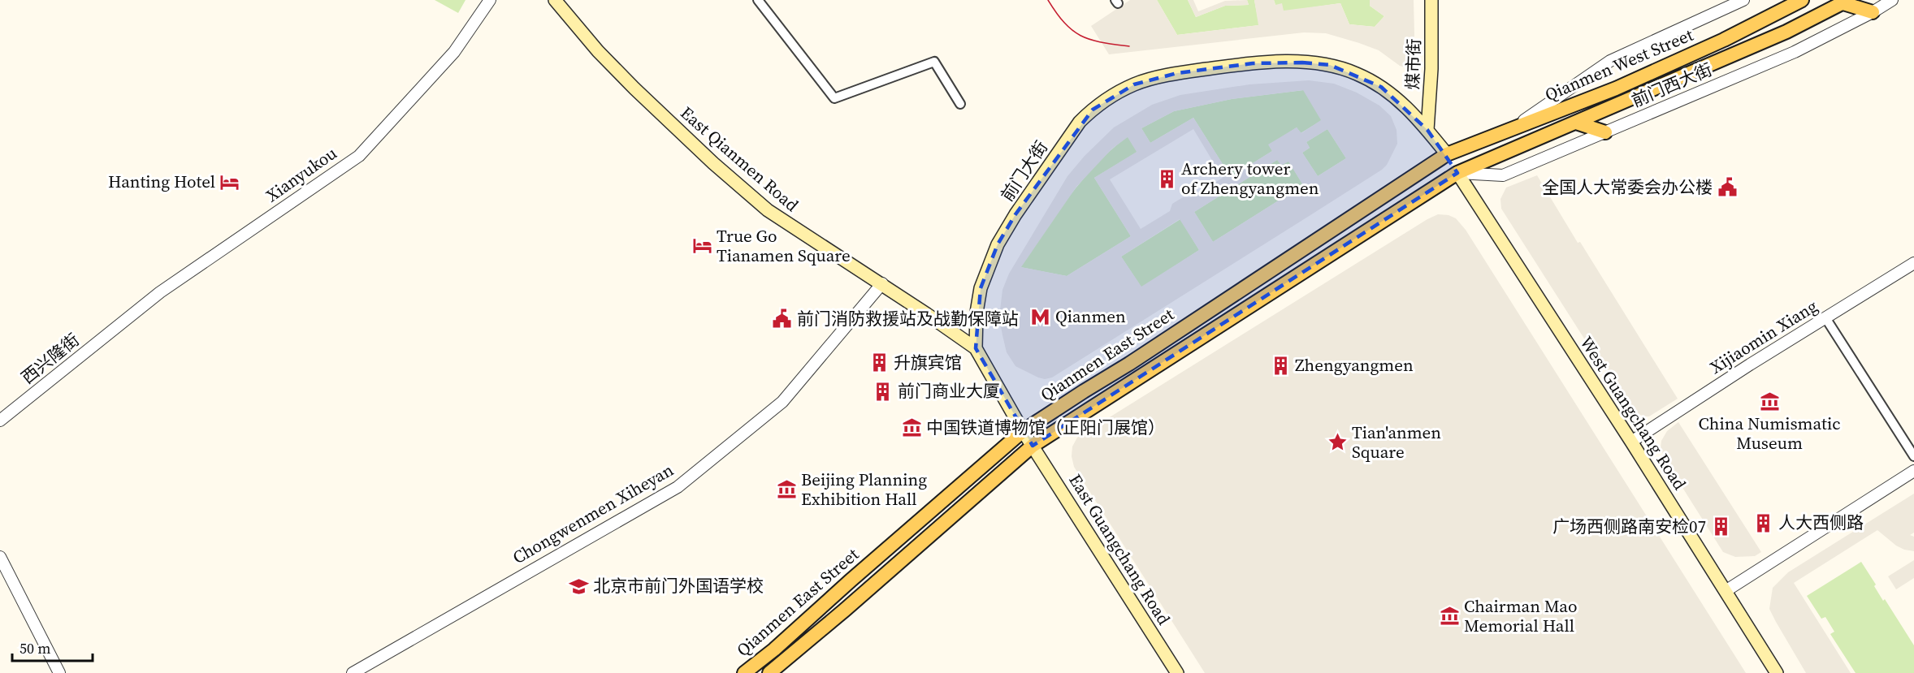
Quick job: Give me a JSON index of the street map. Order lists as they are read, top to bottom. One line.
{"streets":{"main road":["煤市街","Qianmen West Street","East Qianmen Road","前门大街","Qianmen East Street","West Guangchang Road","East Guangchang Road"],"street":["前门西大街","Xianyukou","Xijiaomin Xiang","西兴隆街","Chongwenmen Xiheyan"]},"crossings":[["煤市街","前门大街"],["Qianmen West Street","Qianmen East Street"],["前门西大街","Qianmen East Street"],["前门西大街","West Guangchang Road"],["East Qianmen Road","前门大街"],["East Qianmen Road","Chongwenmen Xiheyan"],["East Qianmen Road","East Guangchang Road"],["前门大街","East Guangchang Road"],["Xianyukou","西兴隆街"],["Xijiaomin Xiang","West Guangchang Road"],["Qianmen East Street","West Guangchang Road"],["Qianmen East Street","East Guangchang Road"]],"places":{"building":["Archery tower of Zhengyangmen","升旗宾馆","Zhengyangmen","前门商业大厦","人大西侧路","广场西侧路南安检07"],"hotel":["Hanting Hotel","True Go Tianamen Square"],"public building":["全国人大常委会办公楼","前门消防救援站及战勤保障站"],"metro station":["Qianmen"],"museum":["China Numismatic Museum","中国铁道博物馆（正阳门展馆）","Beijing Planning Exhibition Hall","Chairman Mao Memorial Hall"],"place":["Tian'anmen Square"],"school or university":["北京市前门外国语学校"]},"scale_bar":"50 m"}
